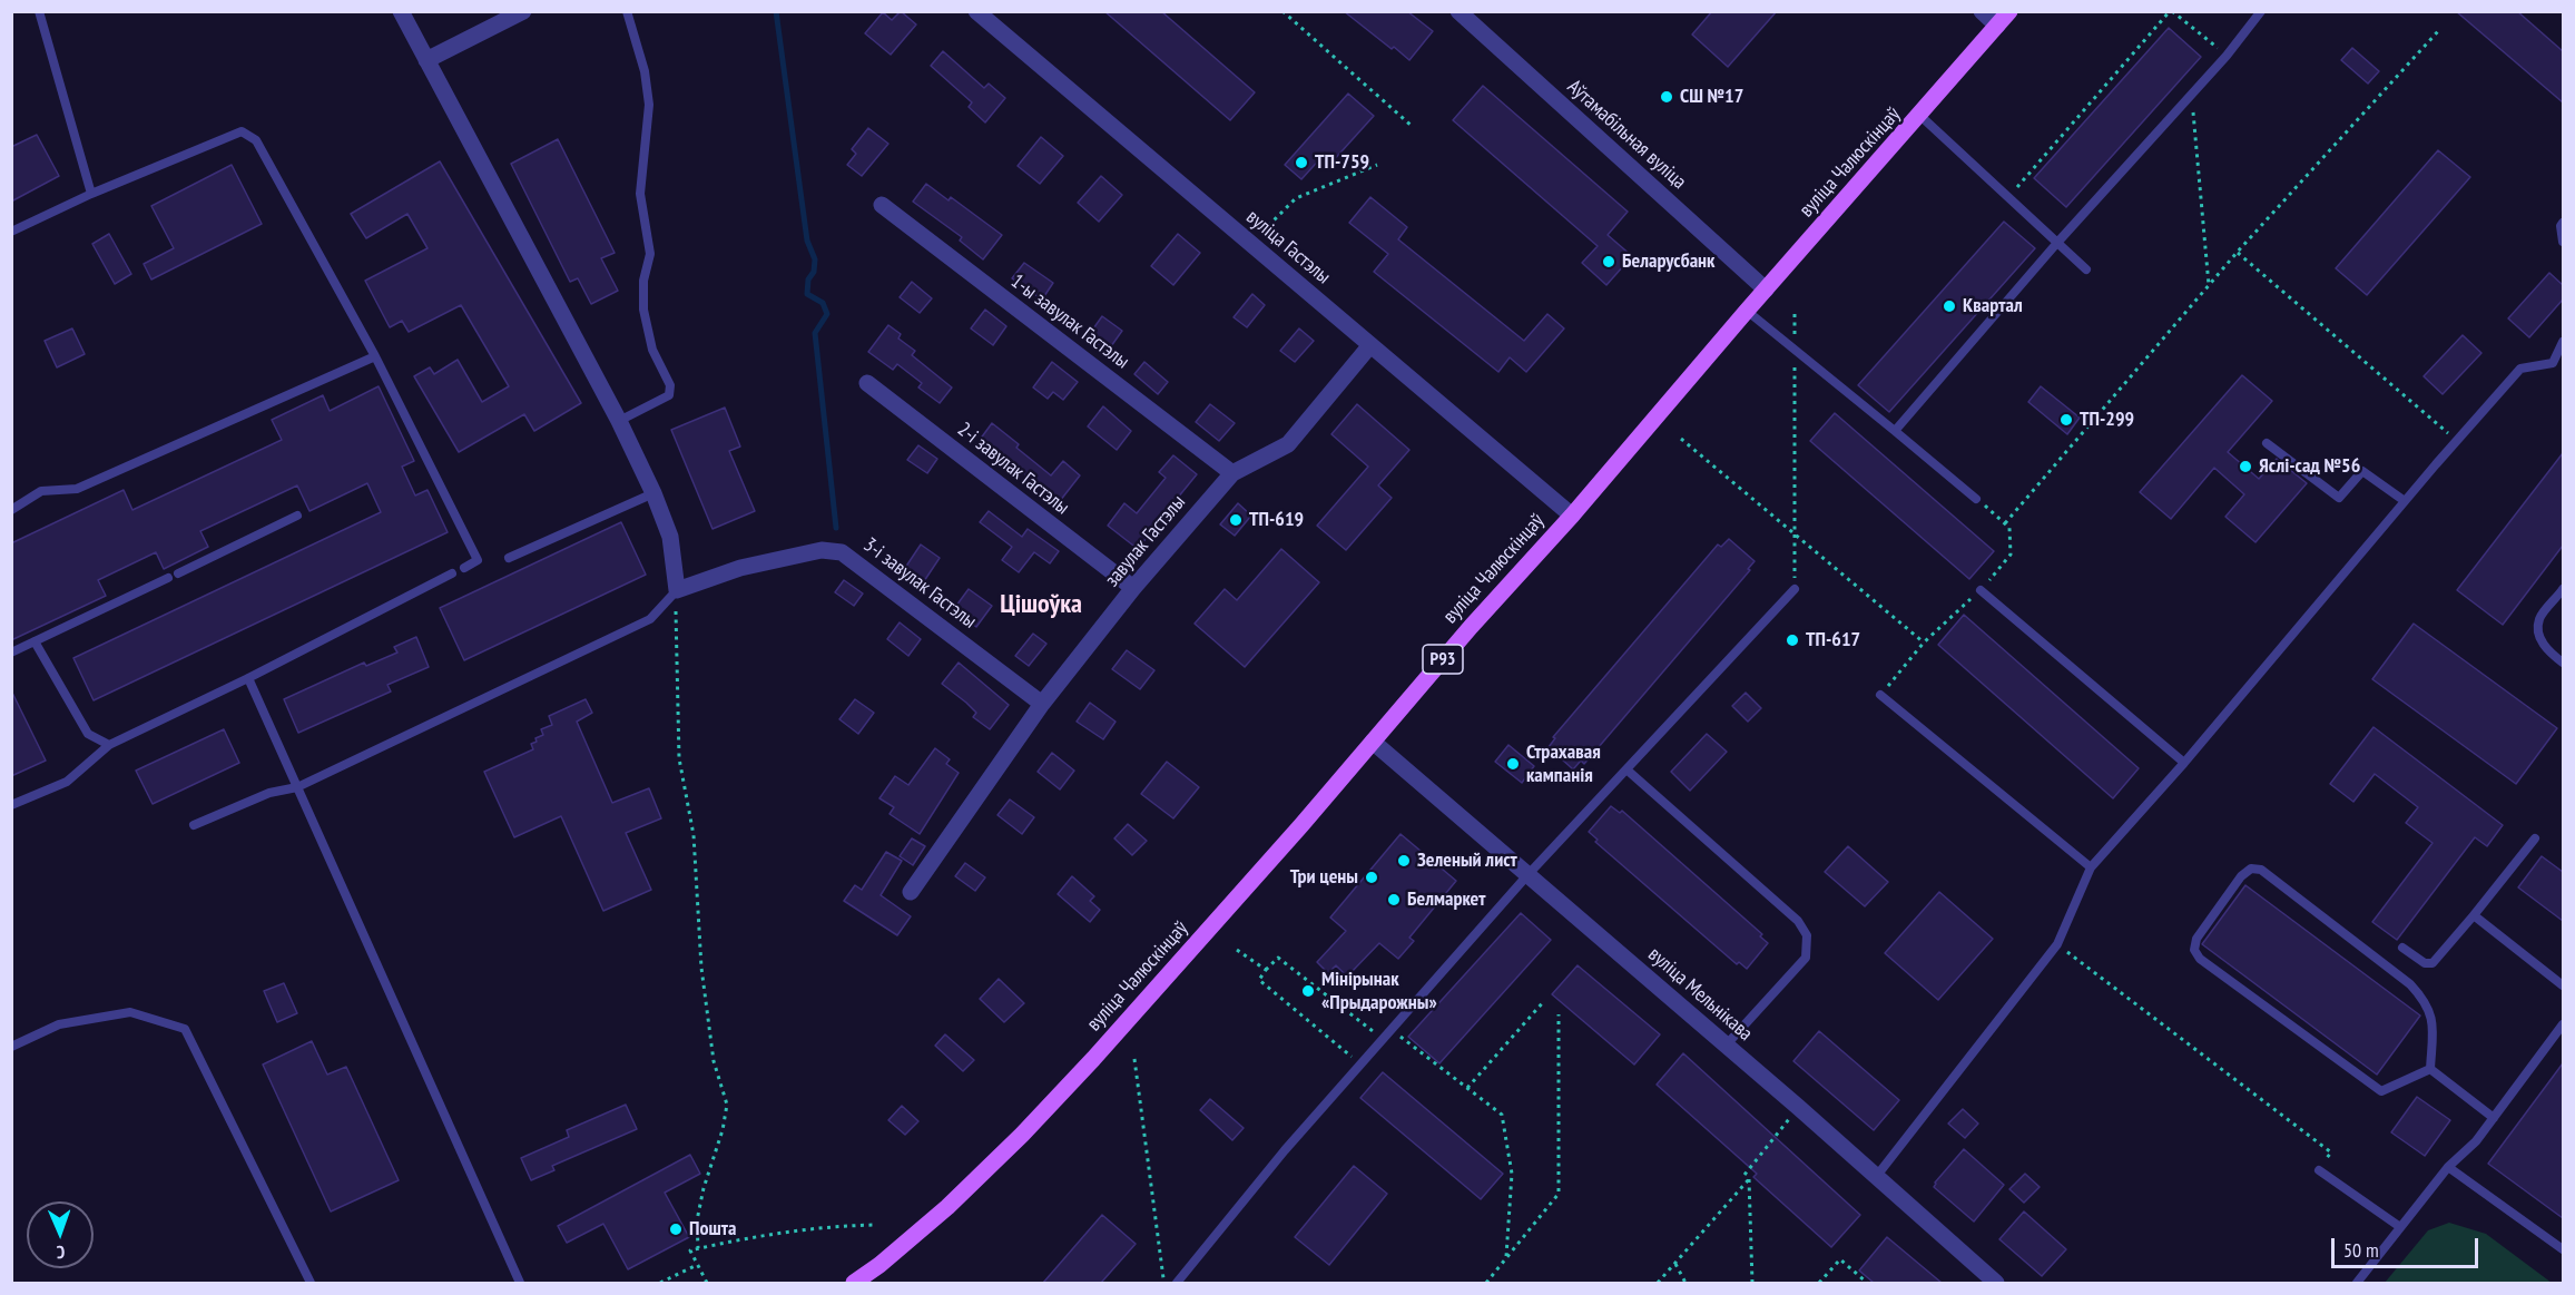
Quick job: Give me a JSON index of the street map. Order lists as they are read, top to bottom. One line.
{"streets":{"main road":["вуліца Чалюскінцаў","Р93"],"street":["Аўтамабільная вуліца","вуліца Гастэлы","1-ы завулак Гастэлы","2-і завулак Гастэлы","завулак Гастэлы","3-і завулак Гастэлы","вуліца Мельнікава"]},"crossings":[["Аўтамабільная вуліца","вуліца Чалюскінцаў"],["вуліца Чалюскінцаў","вуліца Гастэлы"],["вуліца Чалюскінцаў","вуліца Мельнікава"],["вуліца Гастэлы","завулак Гастэлы"],["1-ы завулак Гастэлы","завулак Гастэлы"],["2-і завулак Гастэлы","завулак Гастэлы"],["завулак Гастэлы","3-і завулак Гастэлы"]],"districts":["Цішоўка"],"places":["СШ №17","ТП-759","Беларусбанк","Квартал","ТП-299","Яслі-сад №56","ТП-619","ТП-617","Страхавая кампанія","Зеленый лист","Три цены","Белмаркет","Мінірынак «Прыдарожны»","Пошта"],"scale_bar":"50 m","north":"bottom"}
